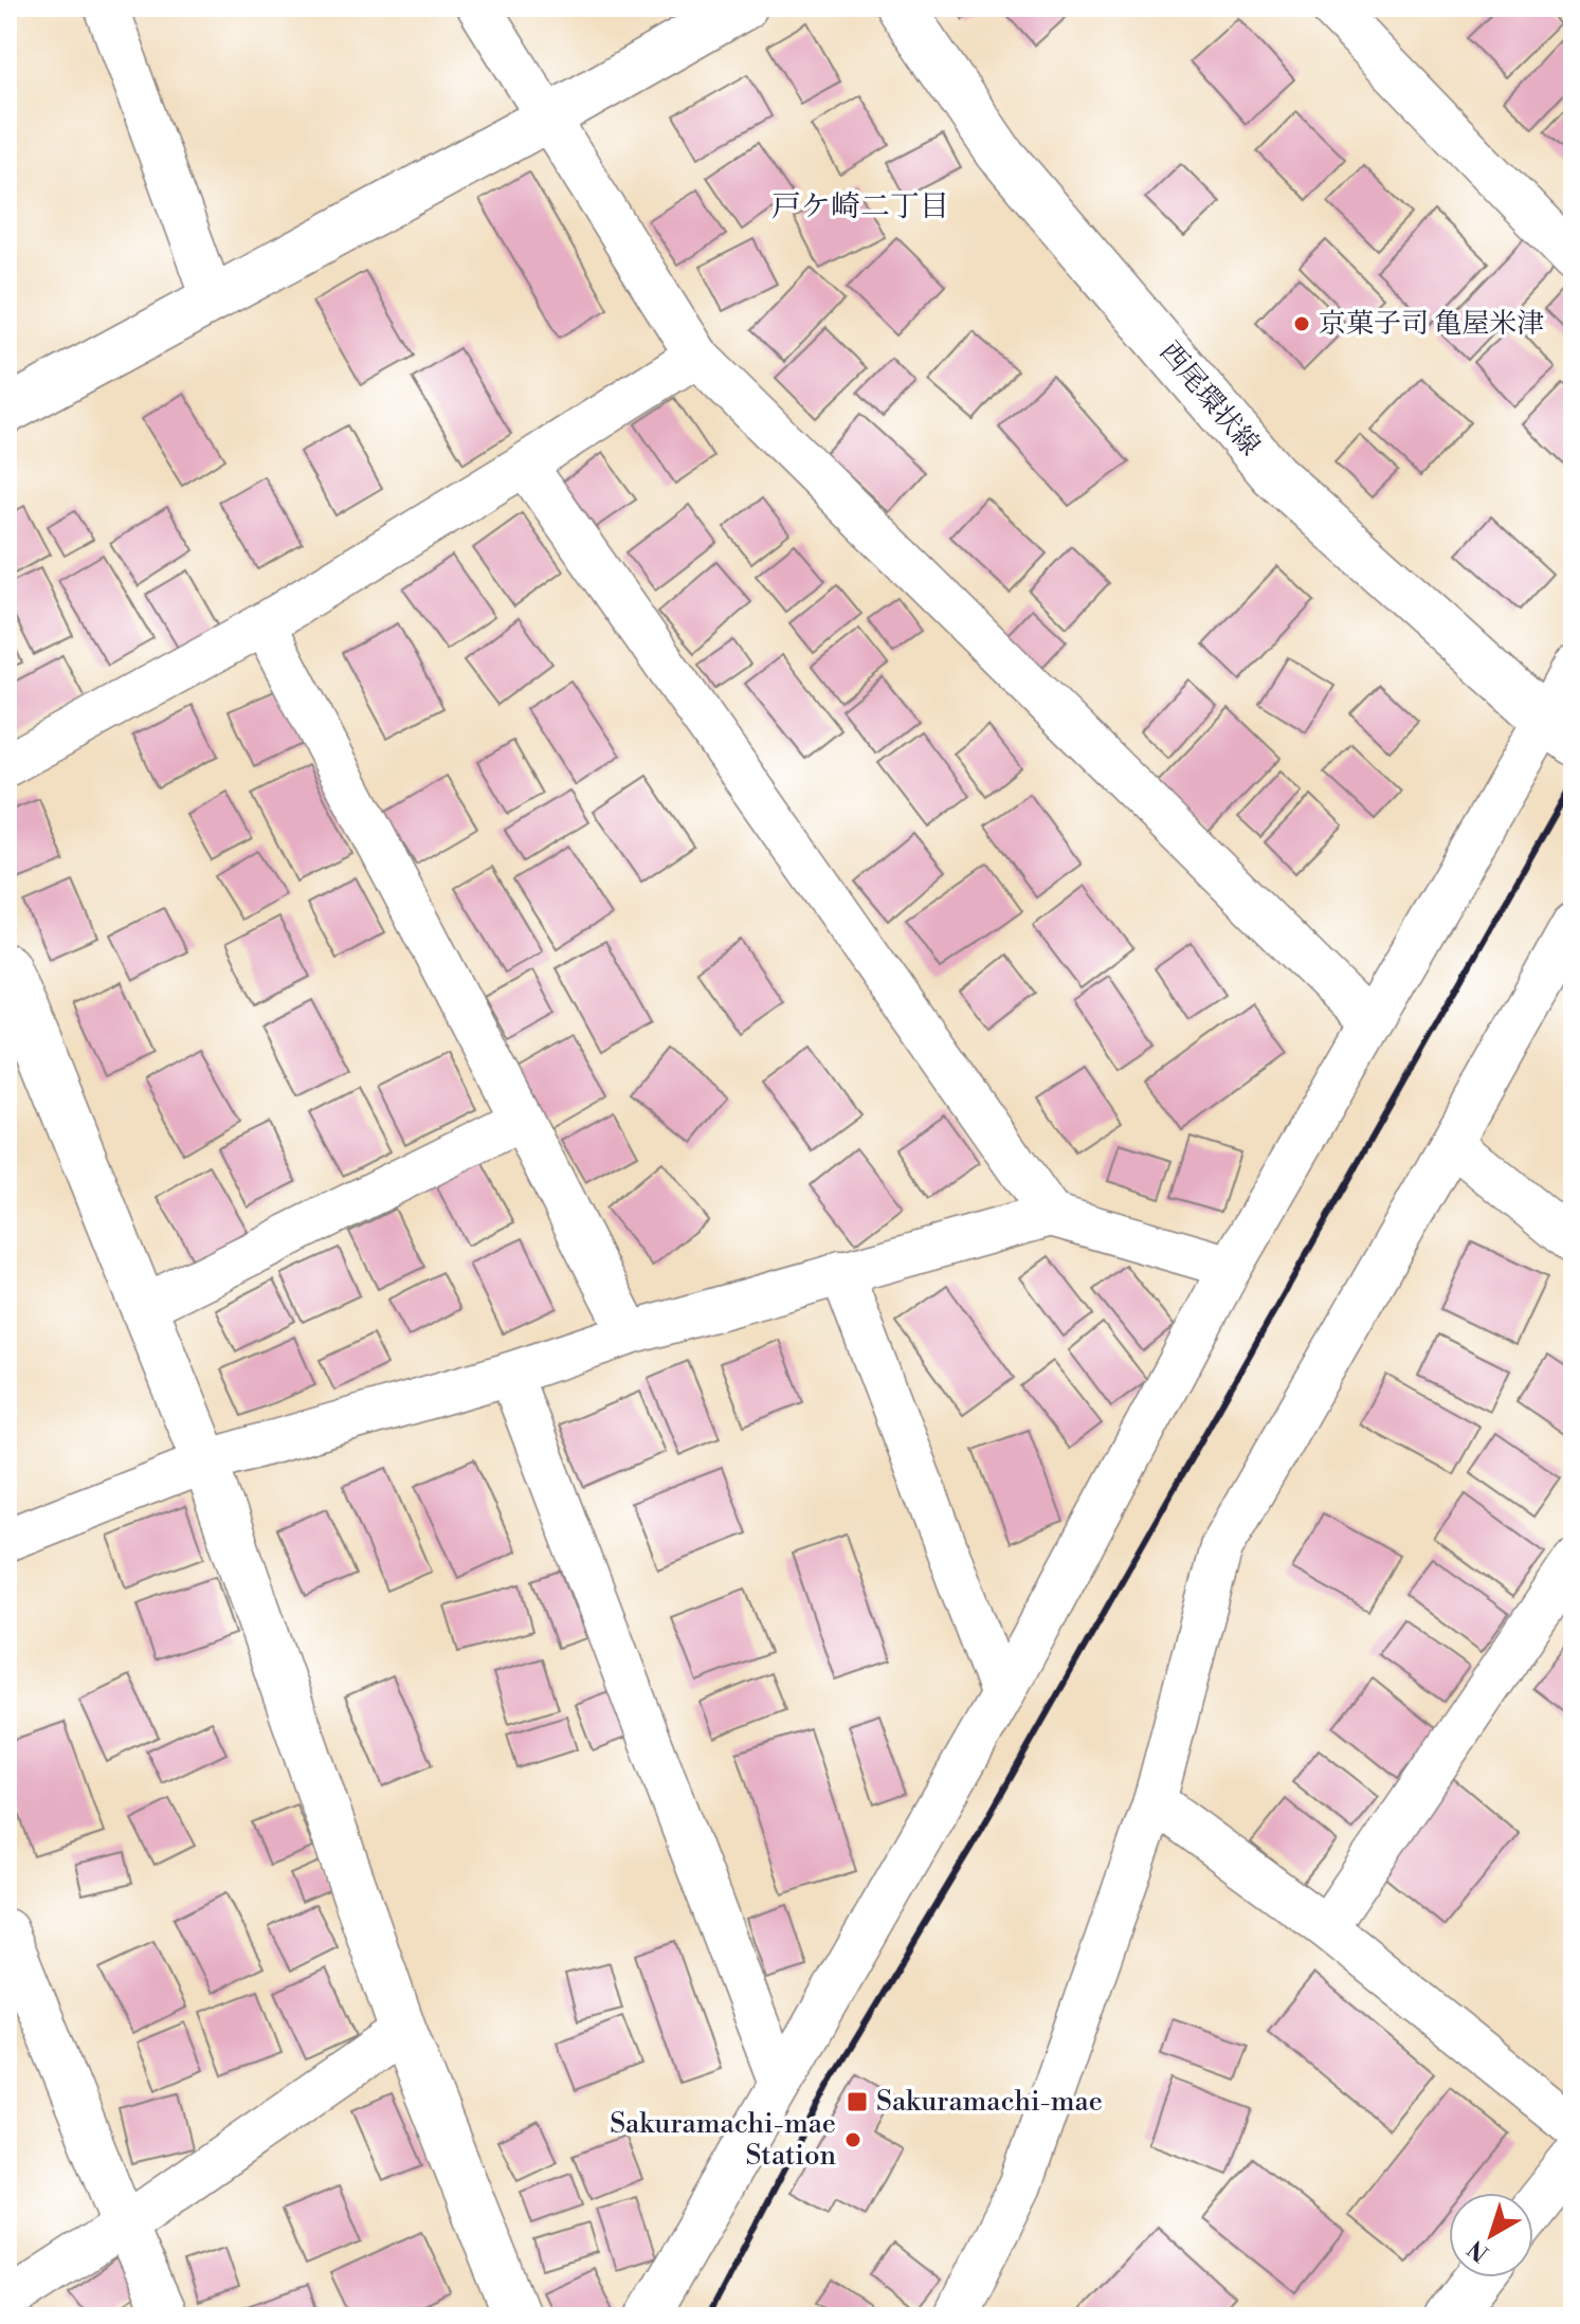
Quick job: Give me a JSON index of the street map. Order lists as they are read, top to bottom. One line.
{"streets":{"street":["西尾環状線"]},"districts":["戸ケ崎二丁目"],"places":{"other":["京菓子司 亀屋米津","Sakuramachi-mae Station"],"transit":["Sakuramachi-mae"]},"north":"bottom left"}
